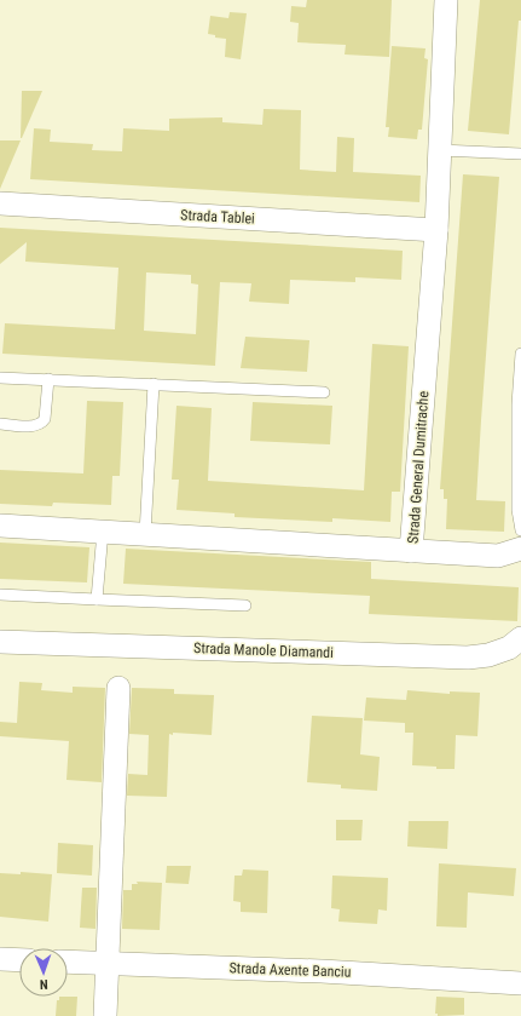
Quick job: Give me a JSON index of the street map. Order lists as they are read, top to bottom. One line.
{"streets":{"street":["Strada Tablei","Strada General Dumitrache","Strada Manole Diamandi","Strada Axente Banciu"]},"crossings":[["Strada Tablei","Strada General Dumitrache"]],"north":"bottom"}
